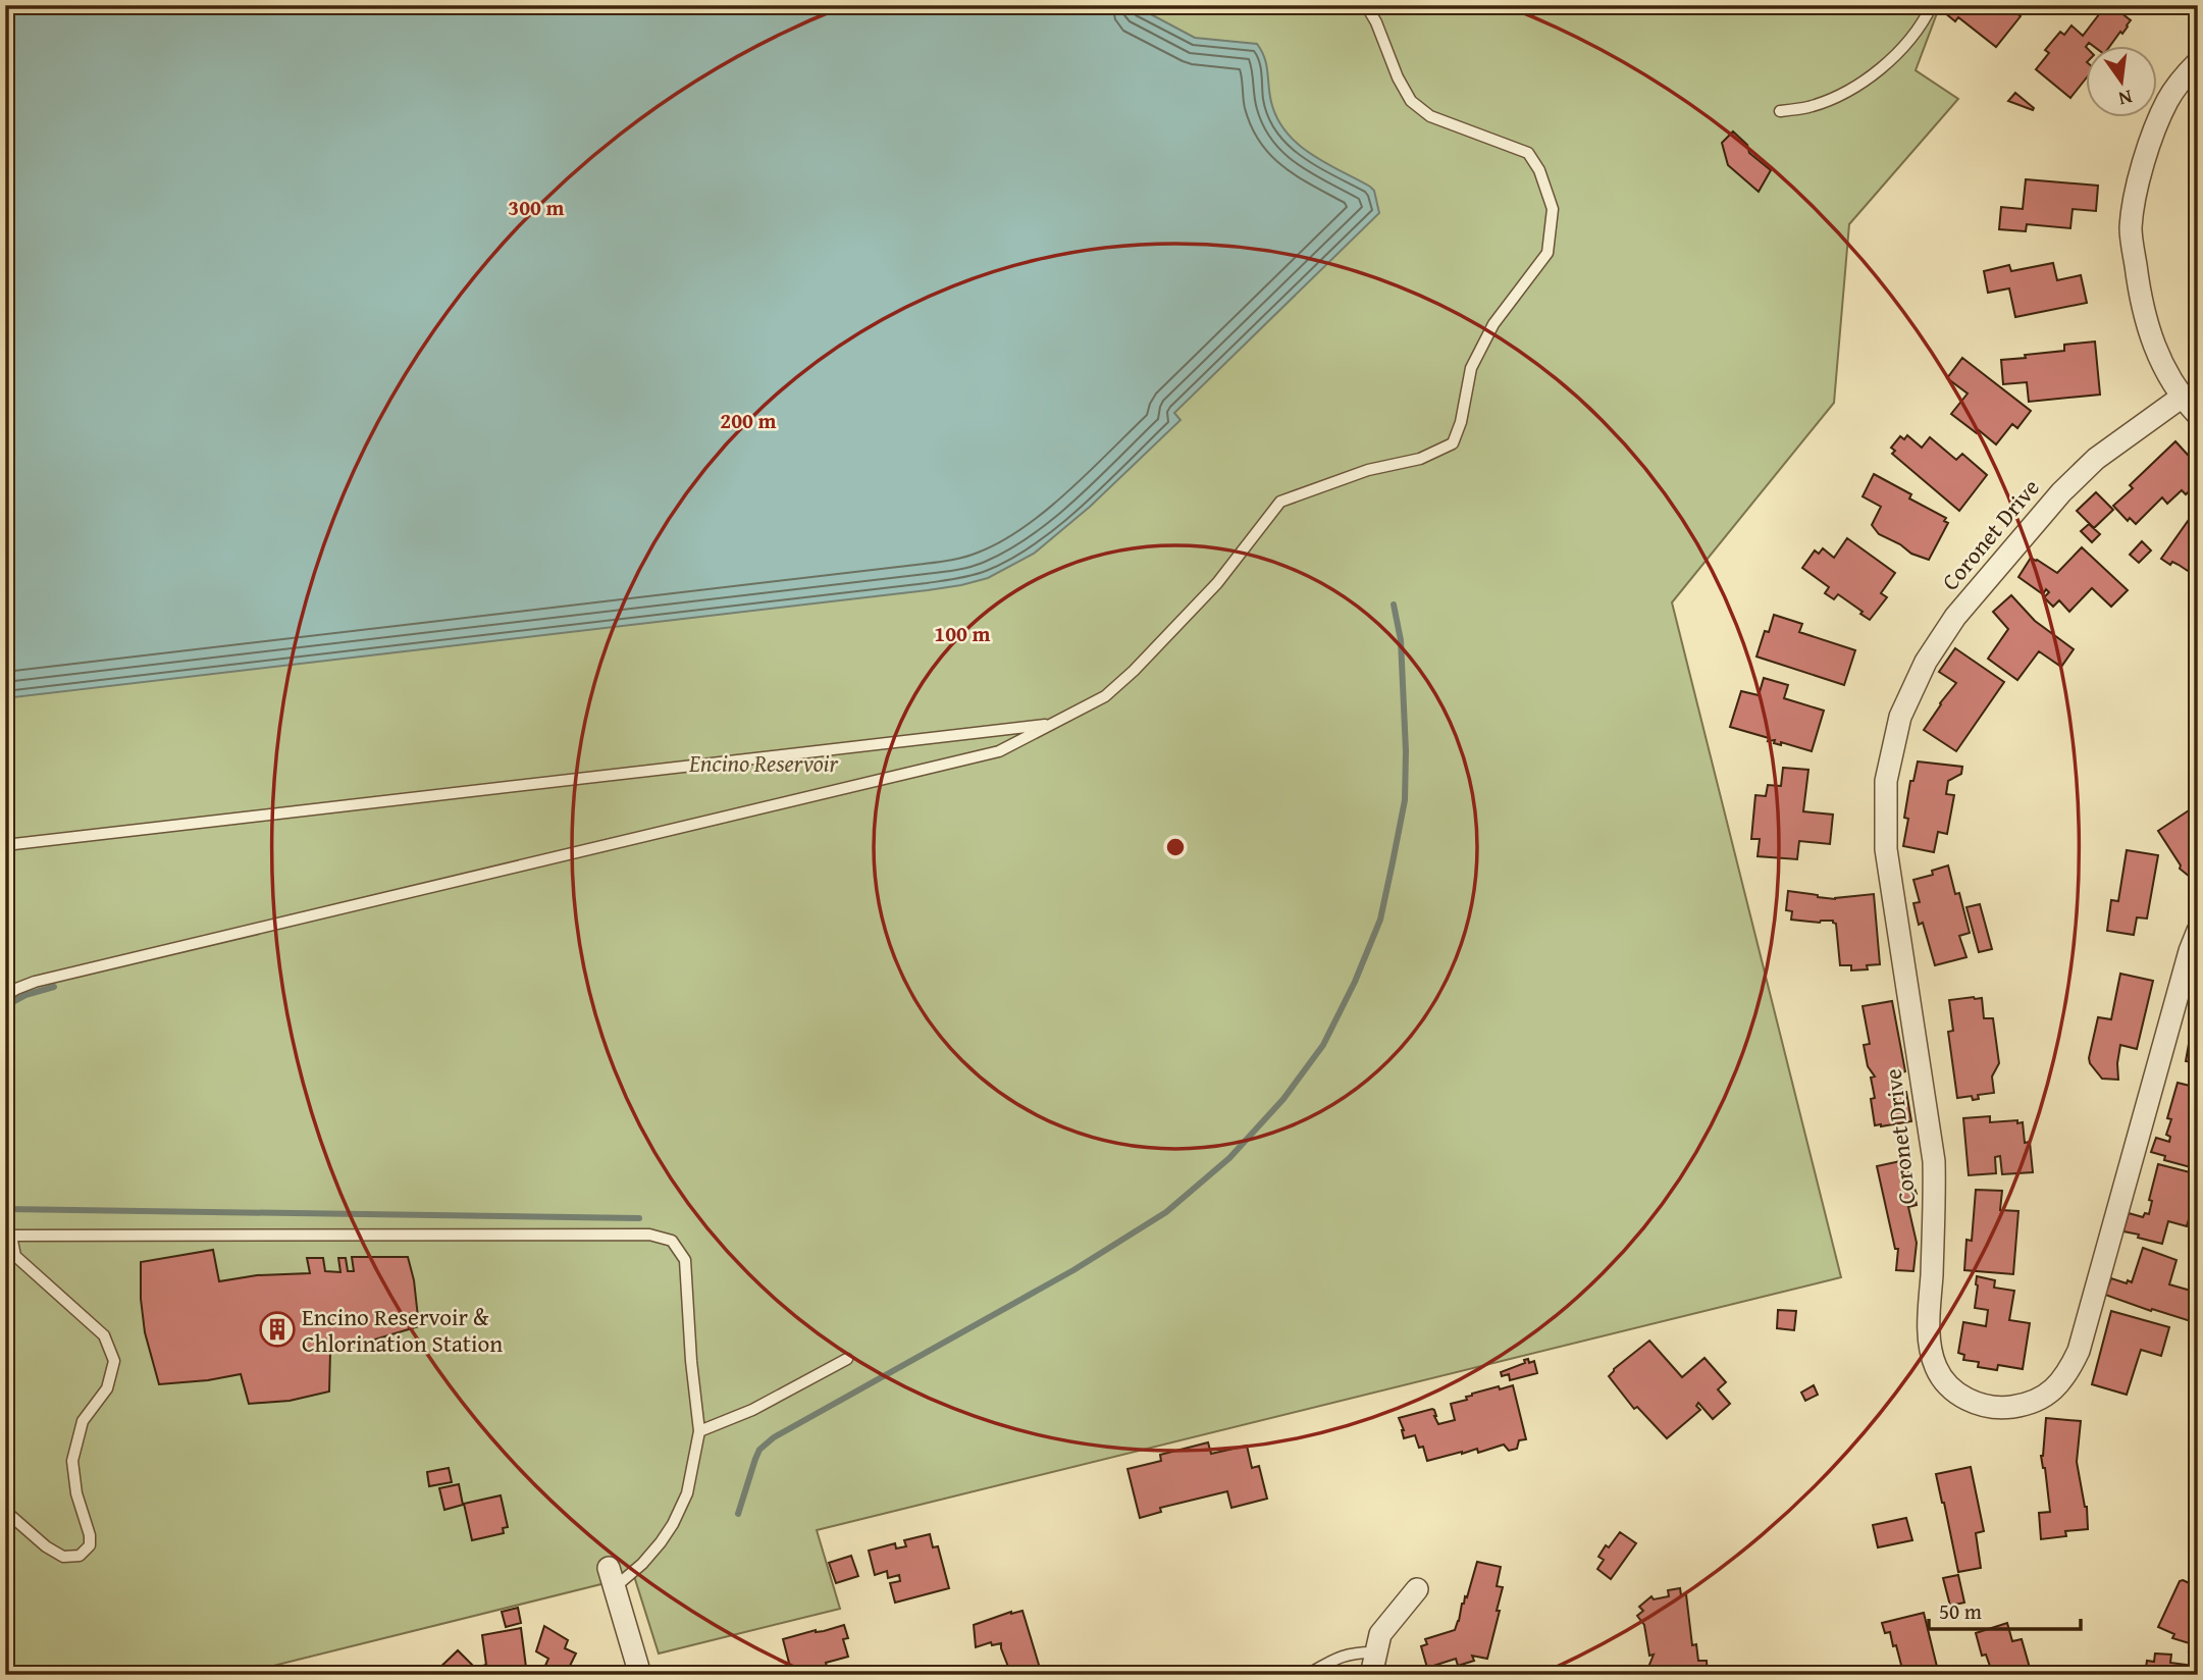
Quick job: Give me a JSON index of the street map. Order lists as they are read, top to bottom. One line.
{"streets":{"street":["Coronet Drive"]},"parks":["Encino Reservoir"],"places":{"building":["Encino Reservoir & Chlorination Station"]},"scale_bar":"50 m","north":"bottom","rings":["300 m","200 m","100 m"]}
